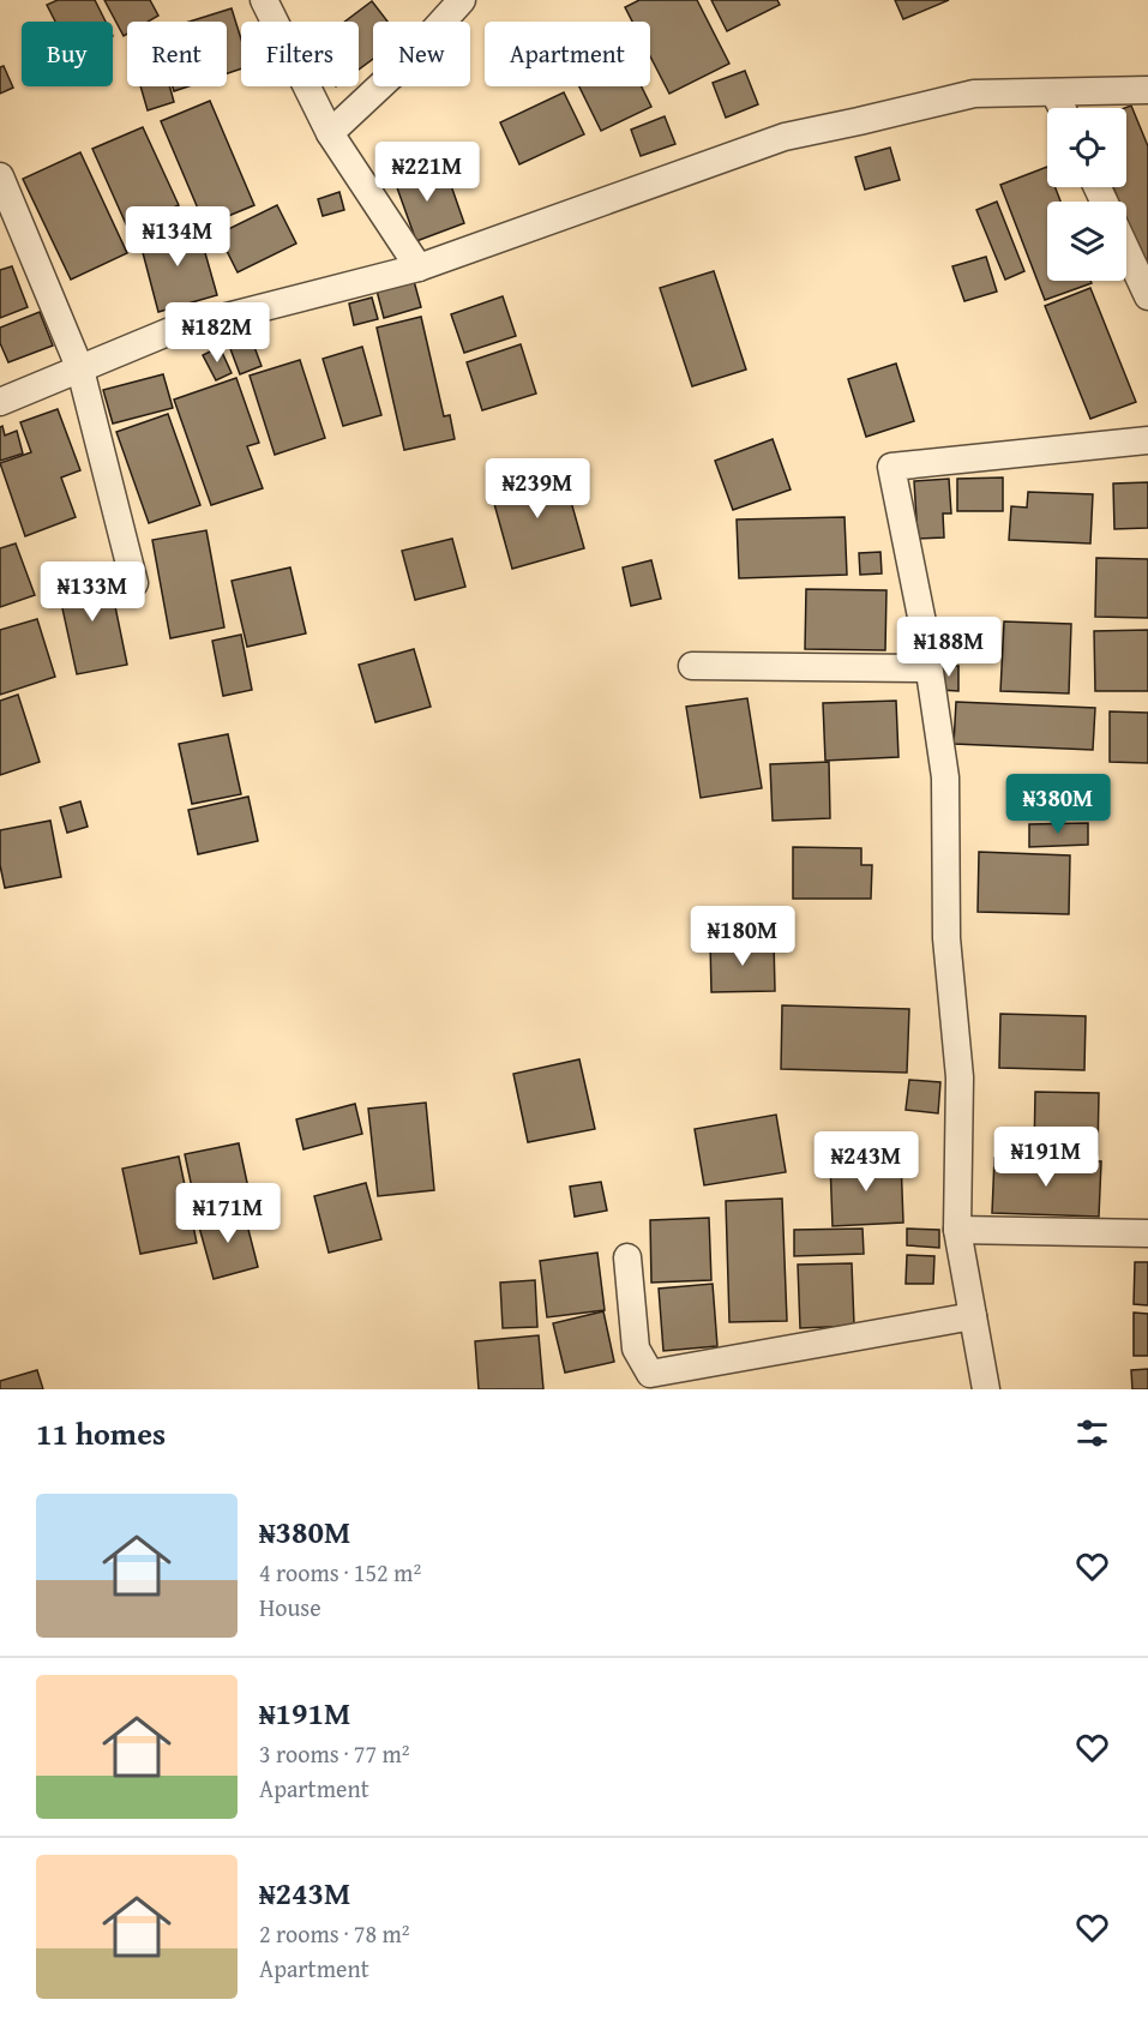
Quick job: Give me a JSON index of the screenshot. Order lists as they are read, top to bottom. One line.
{"page":{"chip":["Buy","Rent","Filters","New","Apartment"],"price":["₦221M","₦134M","₦182M","₦239M","₦133M","₦188M","₦380M","₦180M","₦191M","₦243M","₦171M"],"heading":"11 homes","list":[{"name":"₦380M","note":"4 rooms · 152 m² · House"},{"name":"₦191M","note":"3 rooms · 77 m² · Apartment"},{"name":"₦243M","note":"2 rooms · 78 m² · Apartment"}]}}
